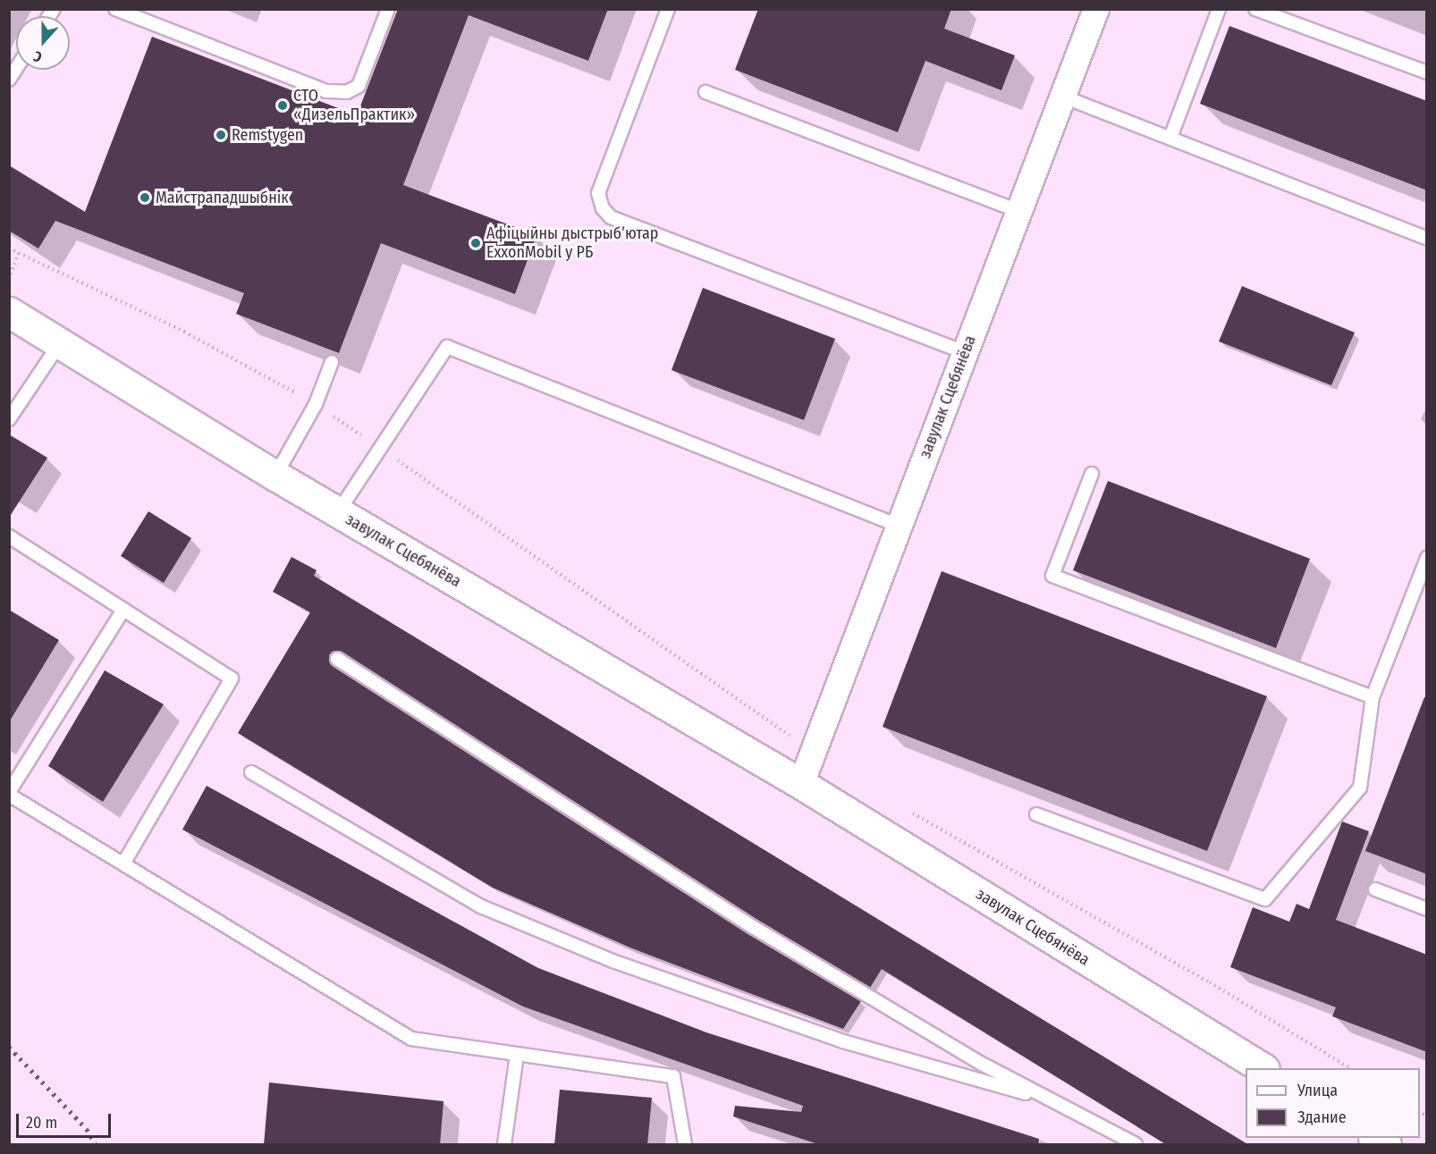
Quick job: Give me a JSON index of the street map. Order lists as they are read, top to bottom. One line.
{"streets":{"street":["завулак Сцебянёва"]},"places":["СТО «ДизельПрактик»","Remstygen","Майстрападшыбнік","Афіцыйны дыстрыбʼютар ExxonMobil у РБ"],"legend":["Улица","Здание"],"scale_bar":"20 m","north":"bottom"}
